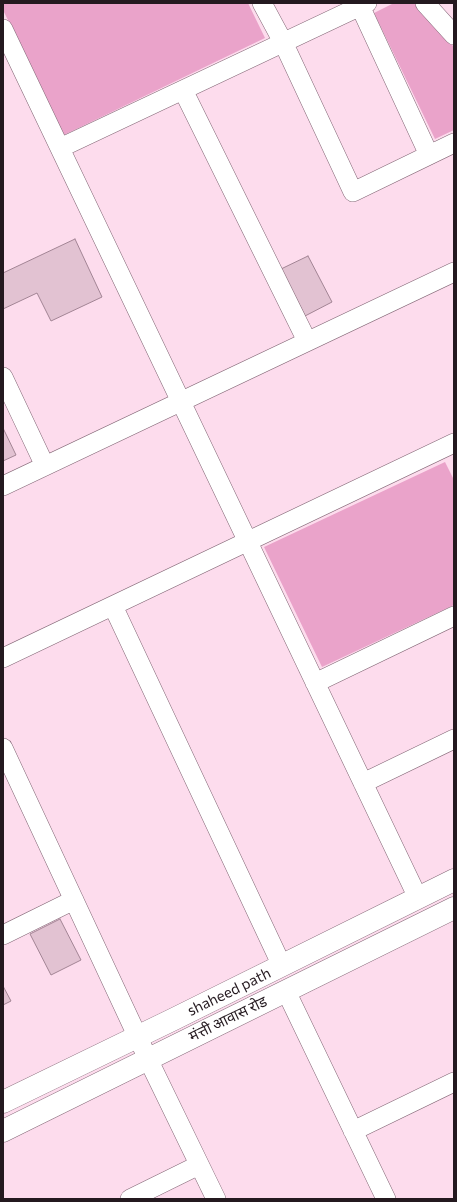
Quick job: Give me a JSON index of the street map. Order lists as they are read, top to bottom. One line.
{"streets":{"street":["shaheed path","मंत्ती आवास रोड"]}}
